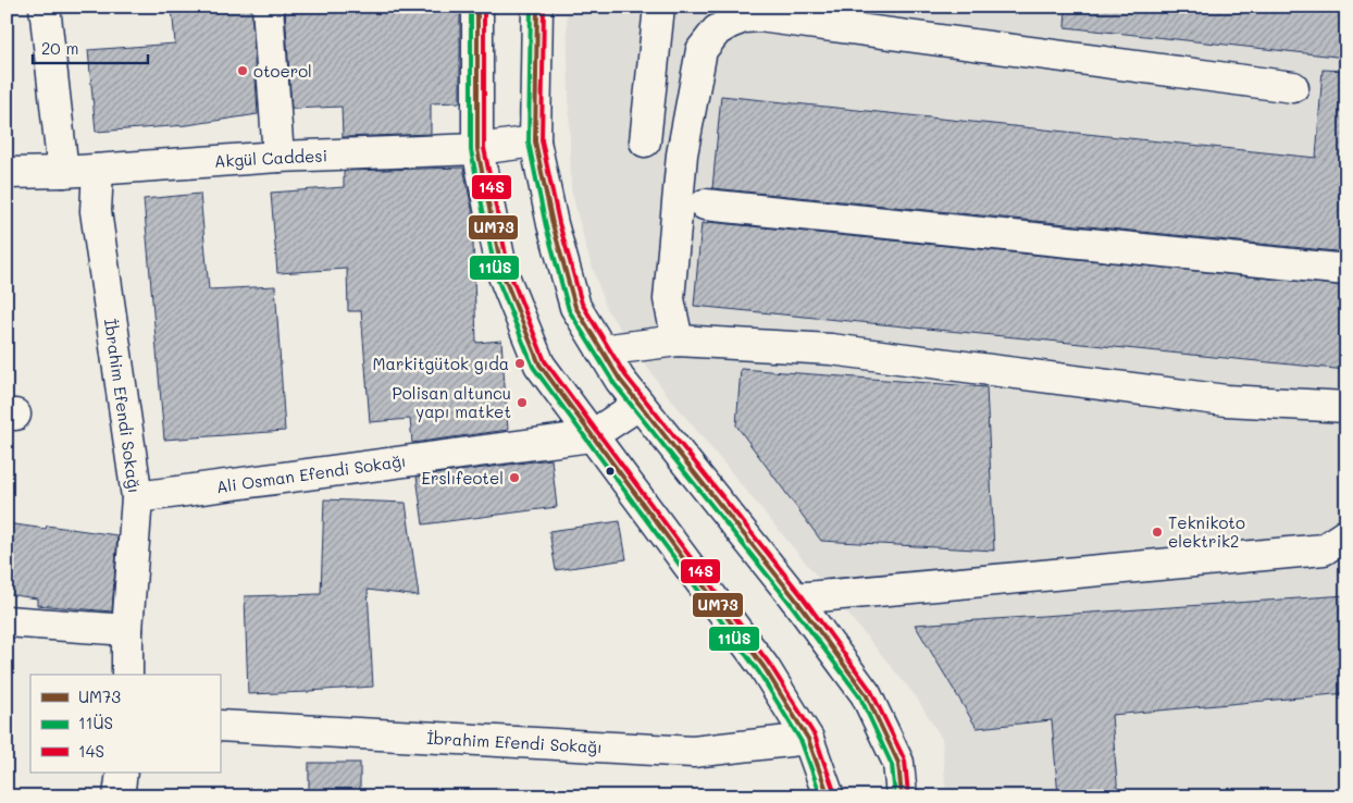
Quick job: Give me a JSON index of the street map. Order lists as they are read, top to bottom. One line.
{"streets":{"street":["Akgül Caddesi","İbrahim Efendi Sokağı","Ali Osman Efendi Sokağı"]},"crossings":[["Akgül Caddesi","İbrahim Efendi Sokağı"],["İbrahim Efendi Sokağı","Ali Osman Efendi Sokağı"]],"places":["otoerol","Markitgütok gıda","Polisan altuncu yapı matket","Erslıfeotel","Teknikoto elektrik2"],"lines":["transit line UM73","transit line 11ÜS","transit line 14S"],"legend":["UM73","11ÜS","14S"],"scale_bar":"20 m"}
